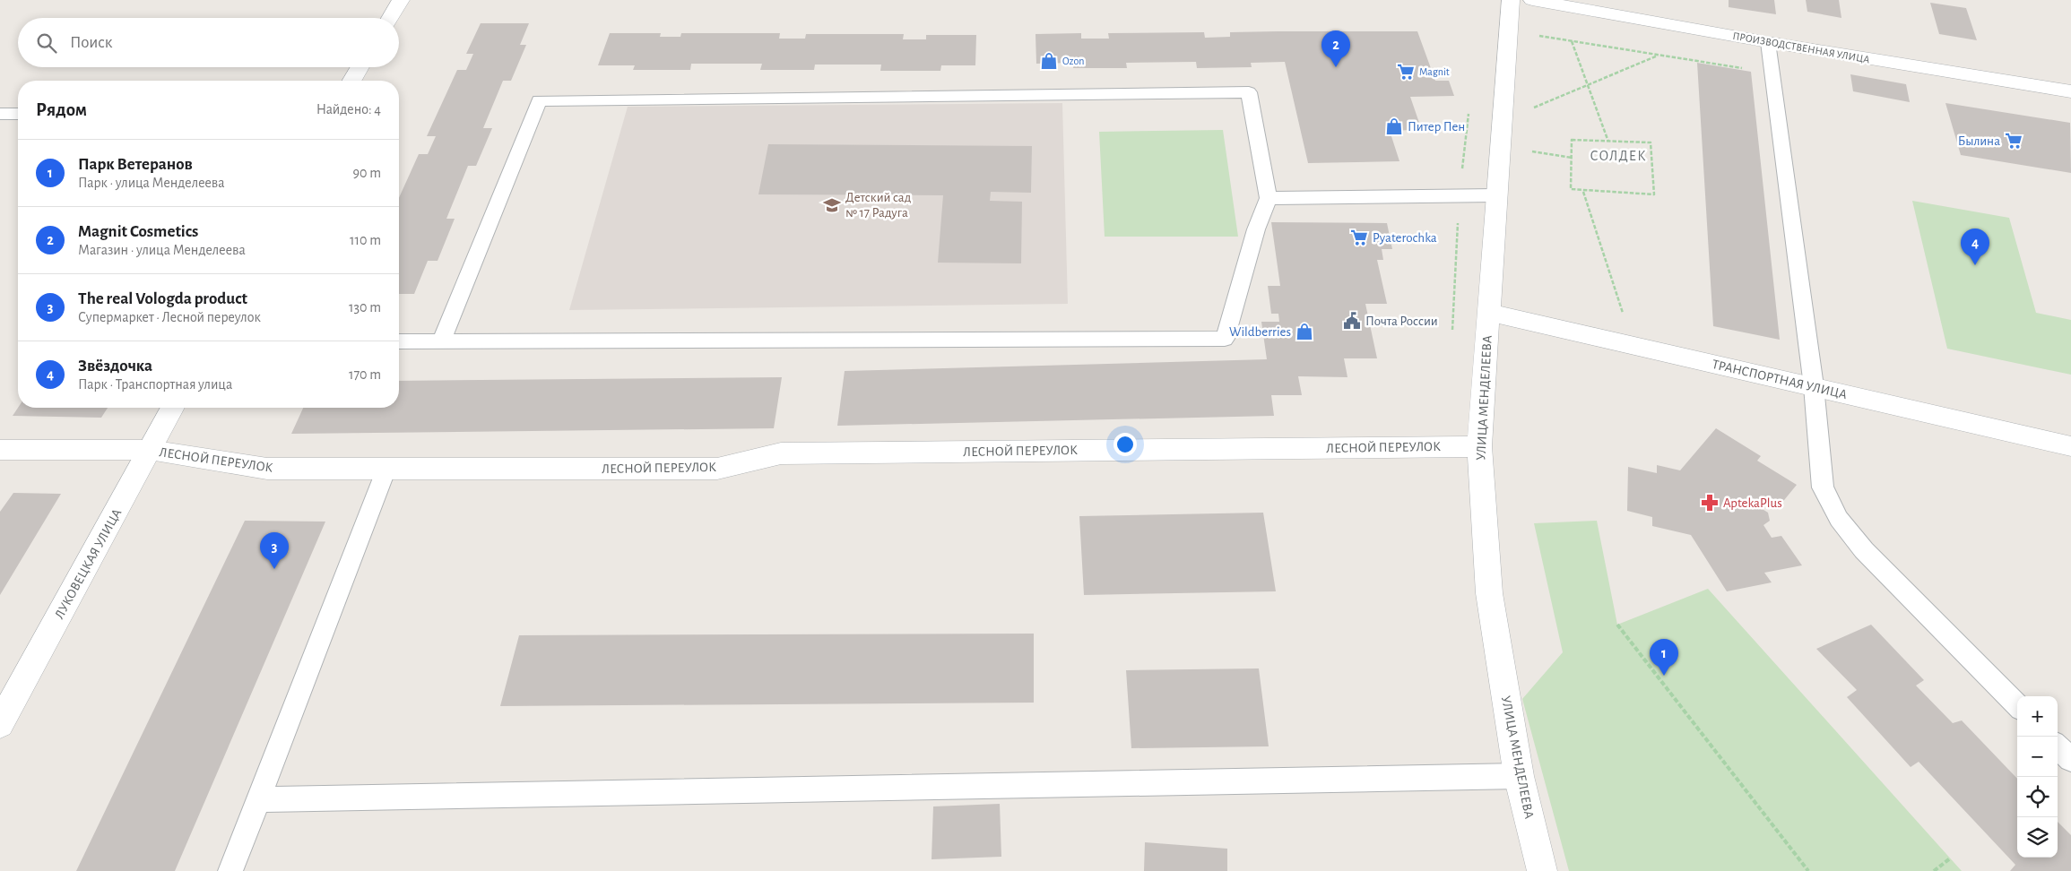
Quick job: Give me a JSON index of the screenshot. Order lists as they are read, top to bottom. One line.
{"streets":{"street":["ПРОИЗВОДСТВЕННАЯ УЛИЦА","ТРАНСПОРТНАЯ УЛИЦА","УЛИЦА МЕНДЕЛЕЕВА","ЛЕСНОЙ ПЕРЕУЛОК","ЛУКОВЕЦКАЯ УЛИЦА"]},"crossings":[["ТРАНСПОРТНАЯ УЛИЦА","УЛИЦА МЕНДЕЛЕЕВА"],["УЛИЦА МЕНДЕЛЕЕВА","ЛЕСНОЙ ПЕРЕУЛОК"],["ЛЕСНОЙ ПЕРЕУЛОК","ЛУКОВЕЦКАЯ УЛИЦА"]],"districts":["СОЛДЕК"],"places":{"shop":["Ozon","Питер Пен","Wildberries"],"supermarket":["Magnit","Былина","Pyaterochka"],"school or university":["Детский сад № 17 Радуга"],"public building":["Почта России"],"pharmacy":["AptekaPlus"]},"page":{"search":"Поиск","pins":["2","4","3","1"],"heading":["Рядом","Найдено: 4"],"list":[{"mark":"1","name":"Парк Ветеранов","note":"Парк · улица Менделеева","value":"90 m"},{"mark":"2","name":"Magnit Cosmetics","note":"Магазин · улица Менделеева","value":"110 m"},{"mark":"3","name":"The real Vologda product","note":"Супермаркет · Лесной переулок","value":"130 m"},{"mark":"4","name":"Звёздочка","note":"Парк · Транспортная улица","value":"170 m"}],"map_buttons":["+","−"]}}
